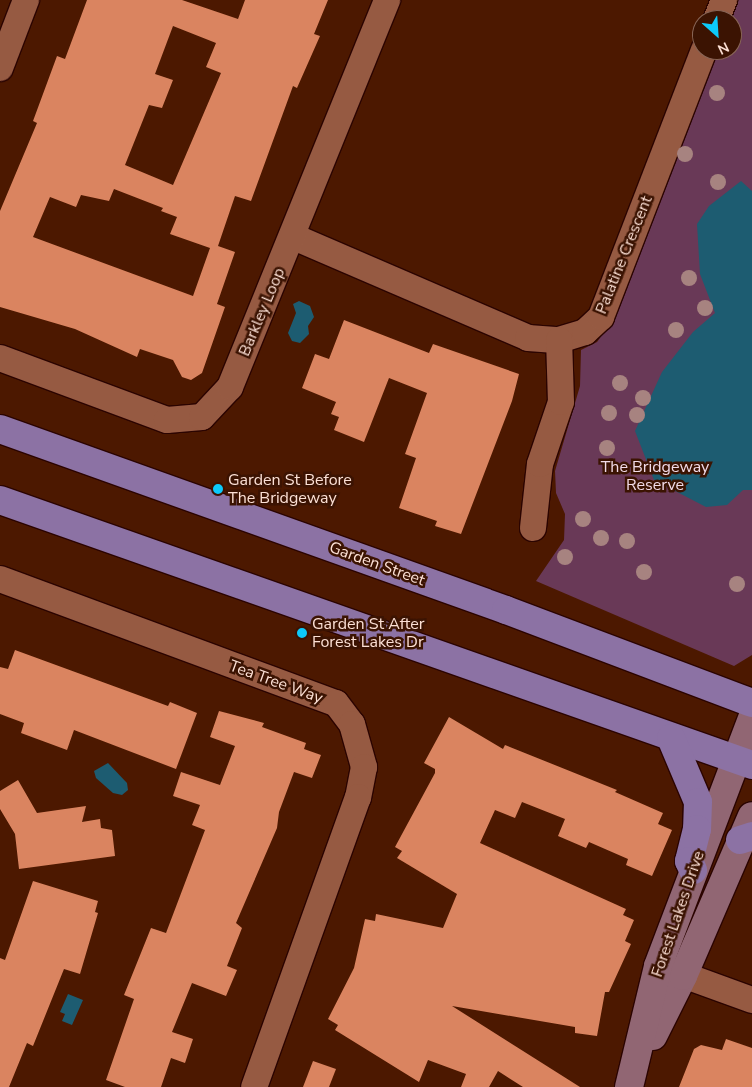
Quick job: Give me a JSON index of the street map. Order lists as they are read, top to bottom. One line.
{"streets":{"main road":["Garden Street","Forest Lakes Drive"],"street":["Palatine Crescent","Barkley Loop","Tea Tree Way"]},"crossings":[["Palatine Crescent","Barkley Loop"]],"parks":["The Bridgeway Reserve"],"places":["Garden St Before The Bridgeway","Garden St After Forest Lakes Dr"],"north":"bottom right"}
